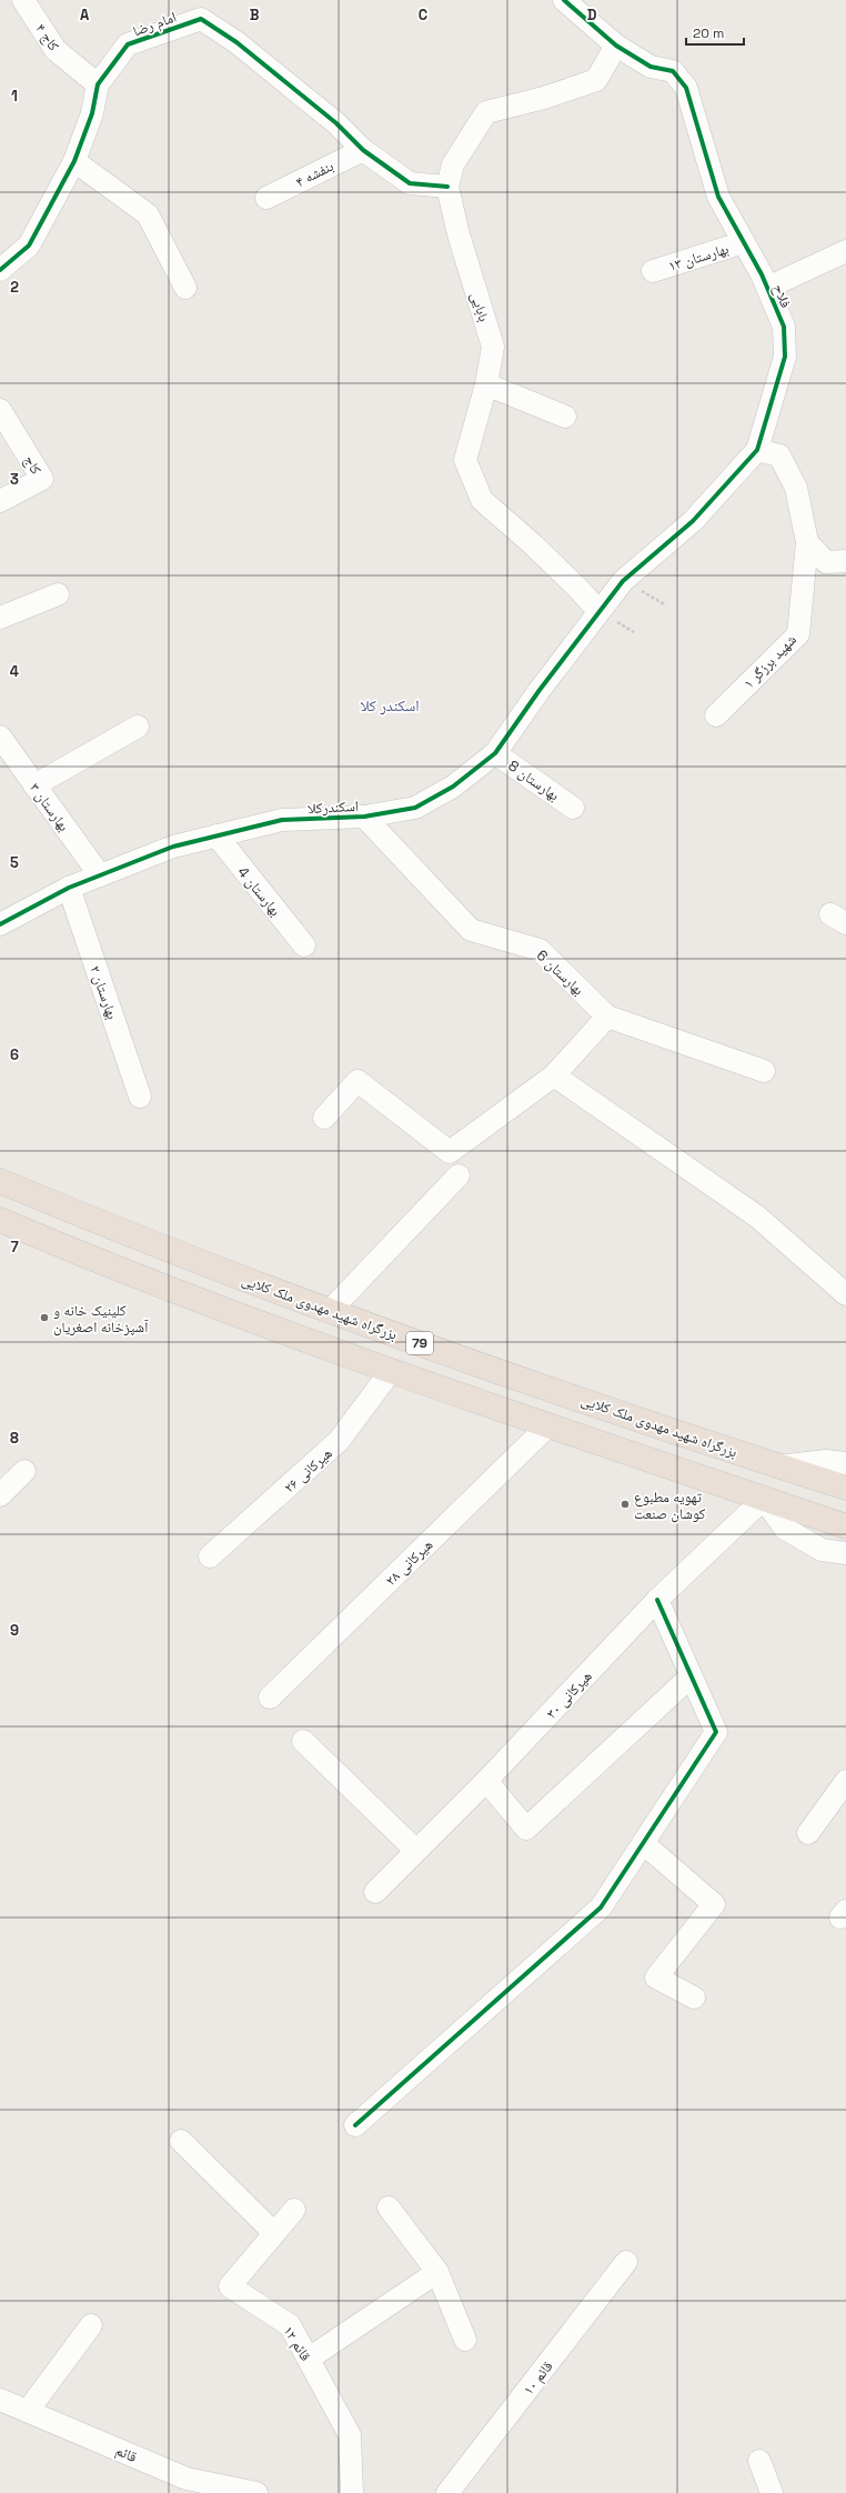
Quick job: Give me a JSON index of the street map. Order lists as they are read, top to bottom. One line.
{"streets":{"highway":["بزرگراه شهید مهدوی ملک کلایی","79"],"street":["امام رضا","کاج ۴","بنفشه ۴","بهارستان ۱۳","فلاح","بابایی","کاج","شهید برزگر ۱","بهارستان 8","بهارستان ۳","اسکندرکلا","بهارستان 4","بهارستان 6","بهارستان ۲","هیرکانی ۲۶","هیرکانی ۲۸","هیرکانی ۳۰","قائم ۱۲","قائم ۱۰","قائم"]},"crossings":[["امام رضا","کاج ۴"],["امام رضا","بنفشه ۴"],["امام رضا","بابایی"],["بهارستان ۱۳","فلاح"],["فلاح","بابایی"],["فلاح","اسکندرکلا"],["بابایی","اسکندرکلا"],["بهارستان 8","اسکندرکلا"],["بهارستان ۳","اسکندرکلا"],["اسکندرکلا","بهارستان 4"],["اسکندرکلا","بهارستان 6"],["اسکندرکلا","بهارستان ۲"],["79","هیرکانی ۲۶"],["79","هیرکانی ۲۸"],["79","هیرکانی ۳۰"]],"districts":["اسکندر کلا"],"places":["کلینیک خانه و آشپزخانه اصغریان","تهویه مطبوع کوشان صنعت"],"scale_bar":"20 m","grid":{"columns":["A","B","C","D"],"rows":["1","2","3","4","5","6","7","8","9"]}}
